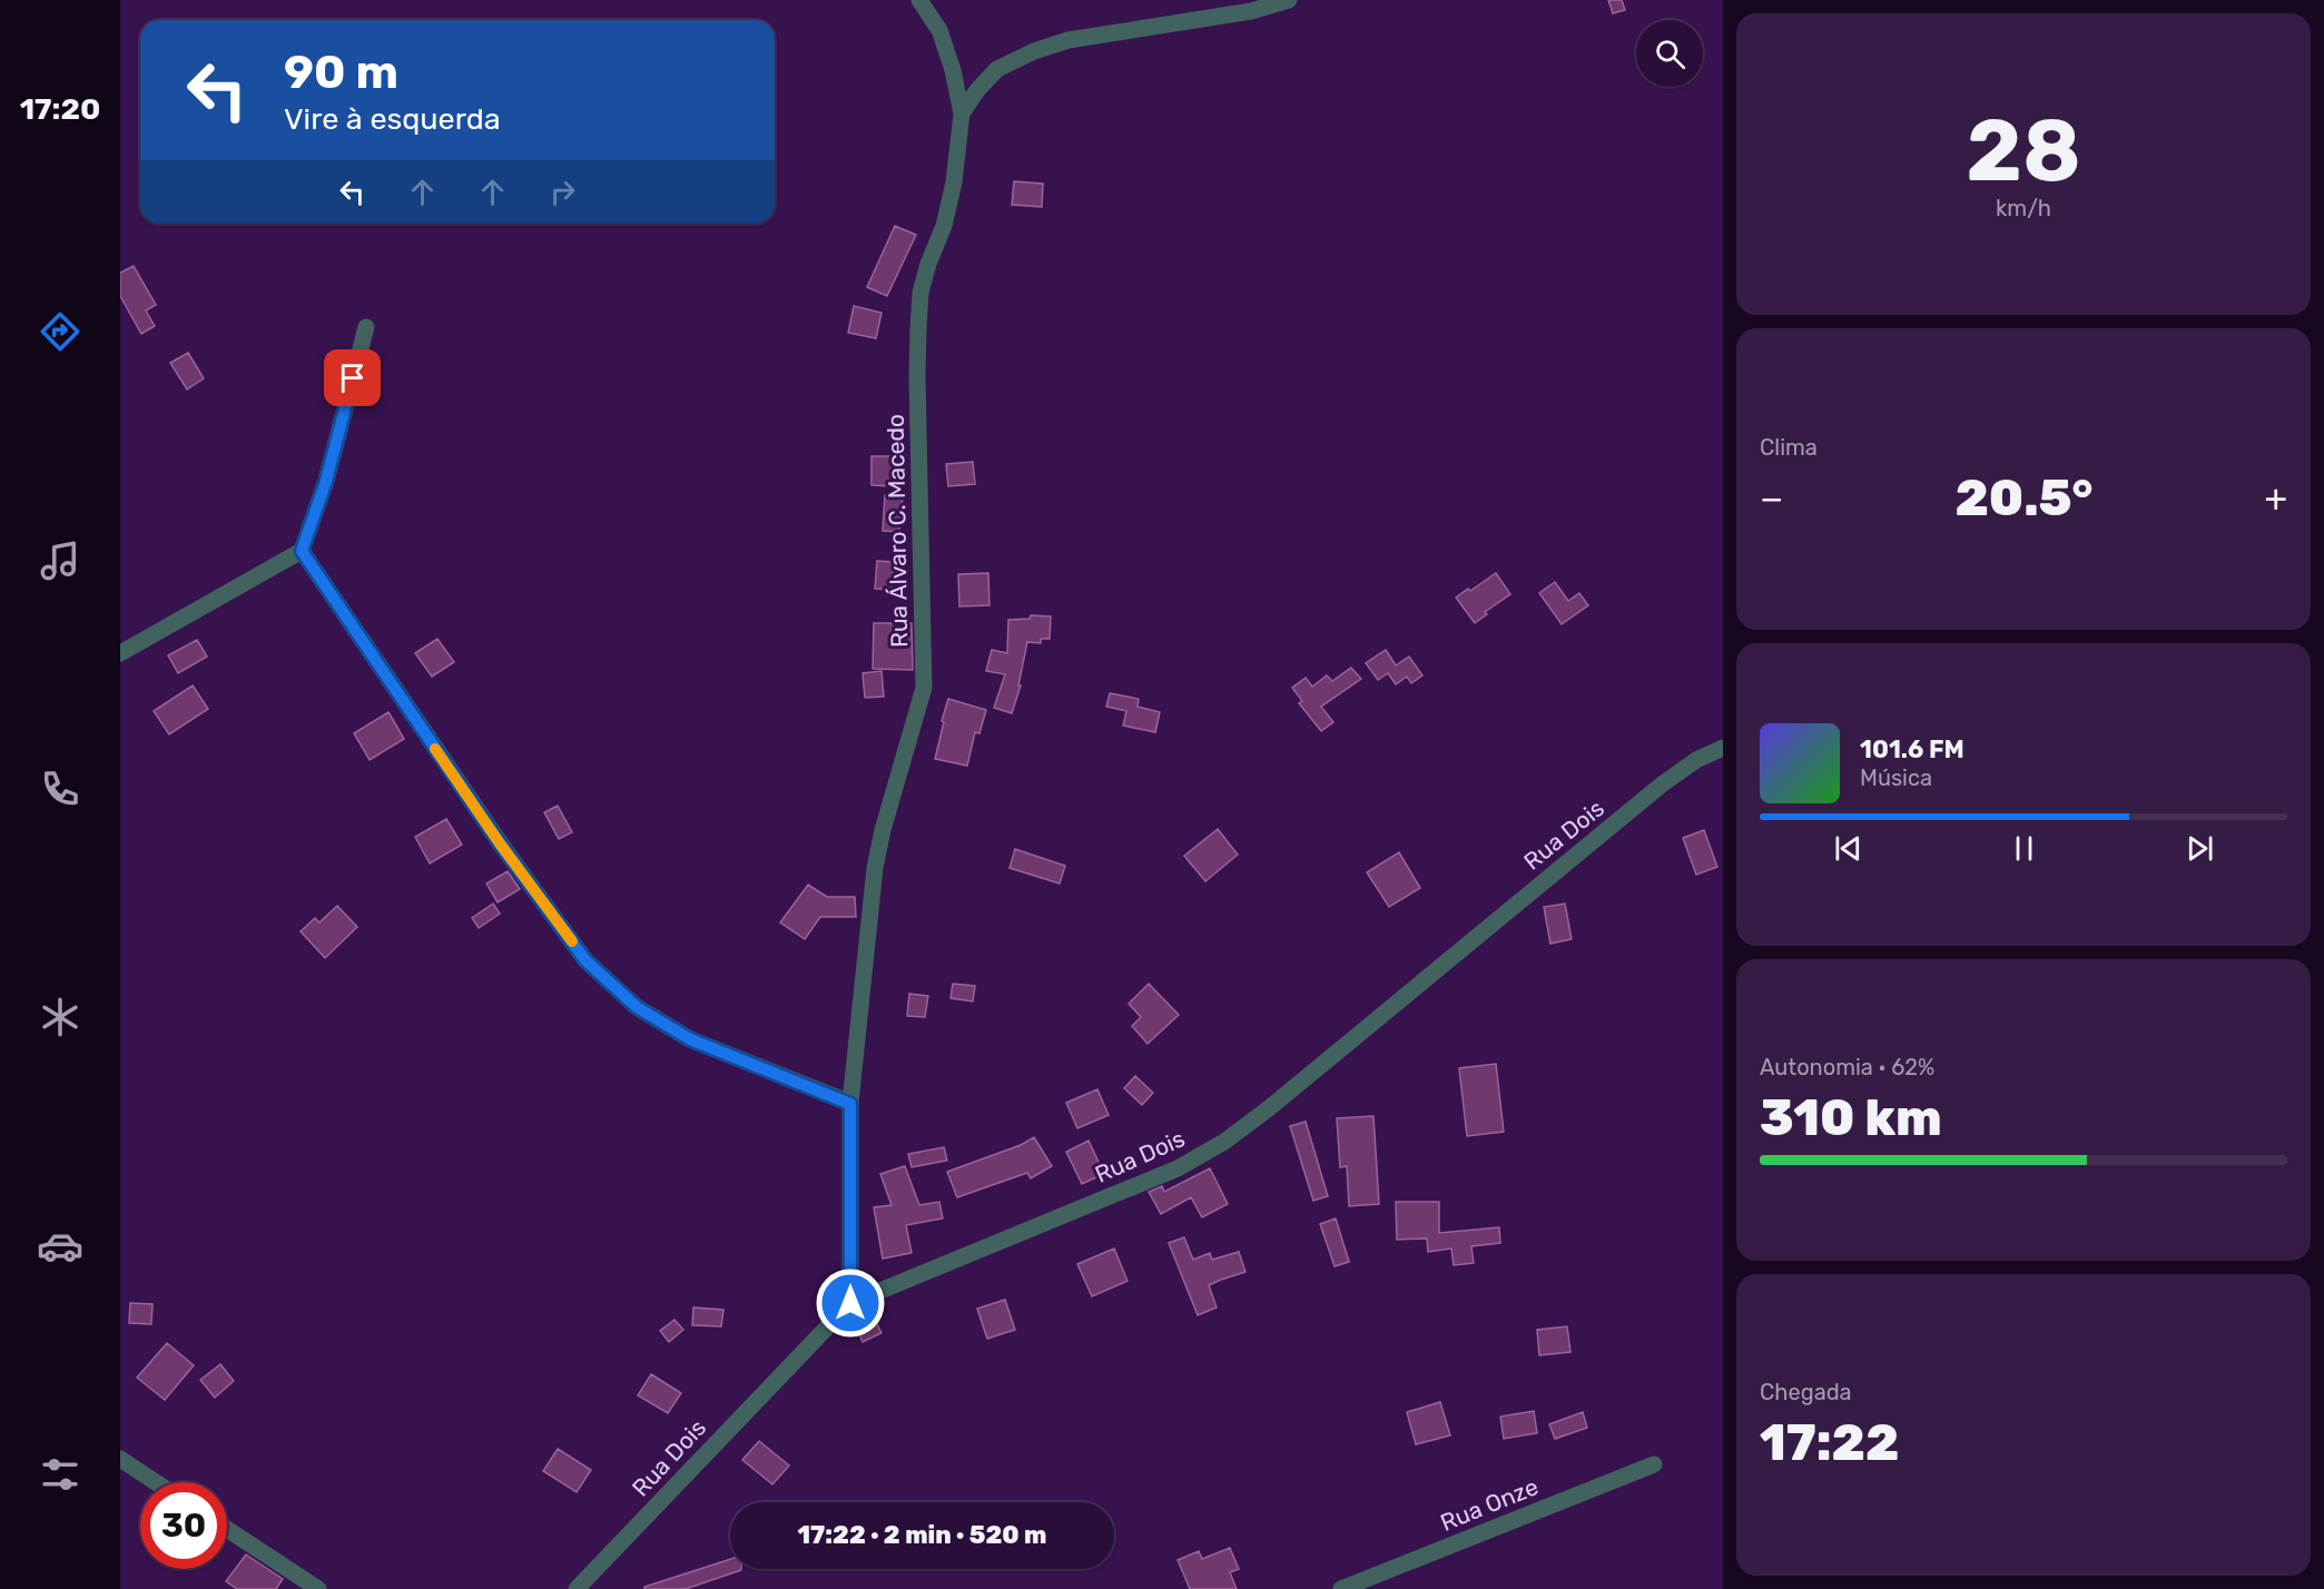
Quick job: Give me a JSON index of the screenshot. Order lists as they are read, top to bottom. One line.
{"streets":{"street":["Rua Álvaro C. Macedo","Rua Dois","Rua Onze"]},"crossings":[["Rua Álvaro C. Macedo","Rua Dois"]],"page":{"tabs":"17:20","tile":[["28","km/h"],"Clima",["Autonomia · 62%","310 km"],["Chegada","17:22"]],"turn":["90 m","Vire à esquerda"],"heat":["−","20.5°","+"],"song":["101.6 FM","Música"],"limit":"30","trip":"17:22 · 2 min · 520 m"}}
